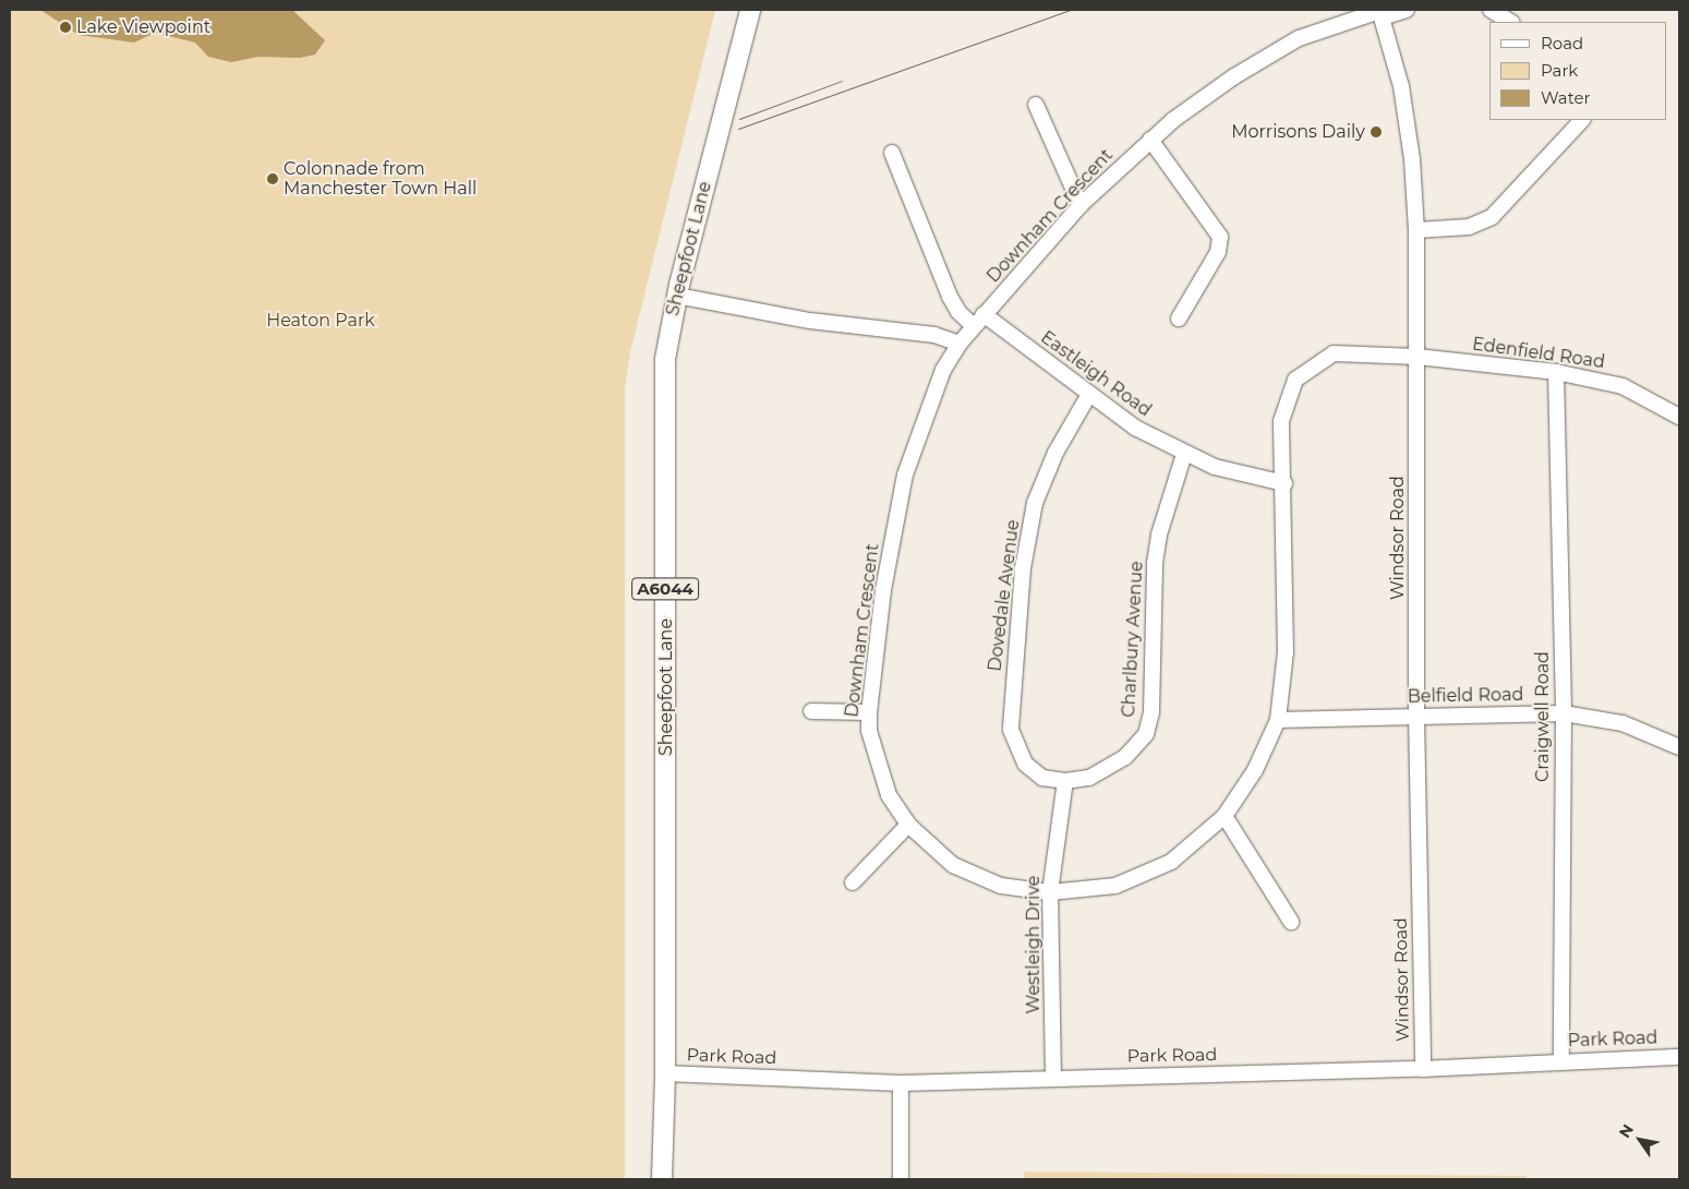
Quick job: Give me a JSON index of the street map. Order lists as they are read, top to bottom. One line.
{"streets":{"main road":["Sheepfoot Lane","A6044"],"street":["Downham Crescent","Edenfield Road","Eastleigh Road","Windsor Road","Dovedale Avenue","Charlbury Avenue","Belfield Road","Craigwell Road","Westleigh Drive","Park Road"]},"crossings":[["Downham Crescent","Edenfield Road"],["Downham Crescent","Eastleigh Road"],["Downham Crescent","Windsor Road"],["Downham Crescent","Belfield Road"],["Downham Crescent","Westleigh Drive"],["Sheepfoot Lane","Park Road"],["Edenfield Road","Windsor Road"],["Edenfield Road","Craigwell Road"],["Eastleigh Road","Dovedale Avenue"],["Eastleigh Road","Charlbury Avenue"],["Windsor Road","Belfield Road"],["Windsor Road","Park Road"],["Dovedale Avenue","Charlbury Avenue"],["Dovedale Avenue","Westleigh Drive"],["Charlbury Avenue","Westleigh Drive"],["Belfield Road","Craigwell Road"],["Craigwell Road","Park Road"],["Westleigh Drive","Park Road"]],"parks":["Heaton Park"],"places":["Lake Viewpoint","Morrisons Daily","Colonnade from Manchester Town Hall"],"legend":["Road","Park","Water"],"north":"top left"}
